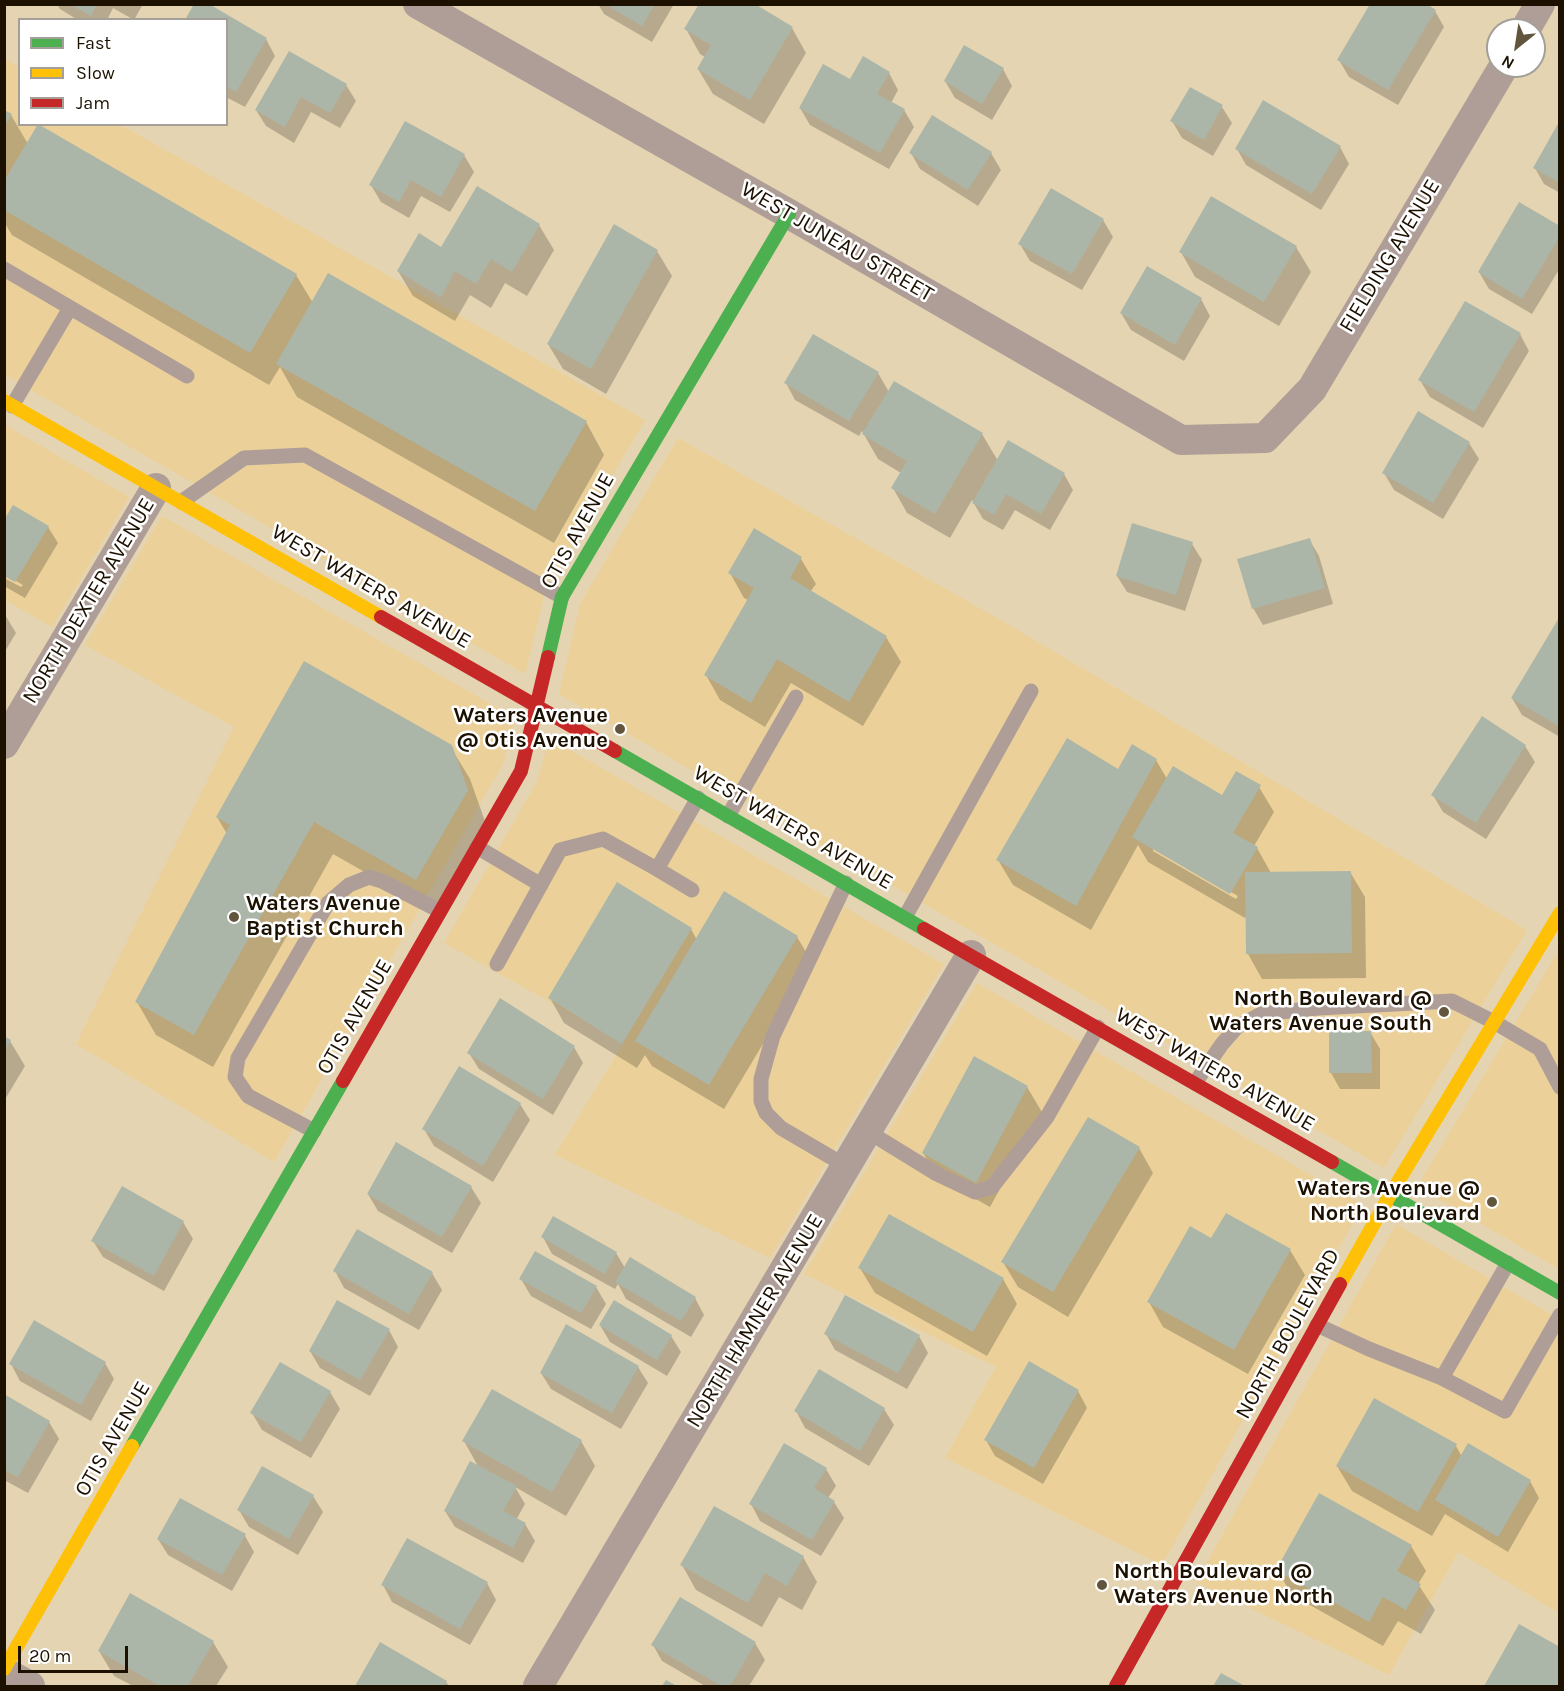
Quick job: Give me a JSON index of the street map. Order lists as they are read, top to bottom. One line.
{"streets":{"street":["WEST JUNEAU STREET","FIELDING AVENUE","OTIS AVENUE","WEST WATERS AVENUE","NORTH DEXTER AVENUE","NORTH HAMNER AVENUE","NORTH BOULEVARD"]},"crossings":[["WEST JUNEAU STREET","FIELDING AVENUE"],["WEST JUNEAU STREET","OTIS AVENUE"],["OTIS AVENUE","WEST WATERS AVENUE"],["WEST WATERS AVENUE","NORTH DEXTER AVENUE"],["WEST WATERS AVENUE","NORTH HAMNER AVENUE"],["WEST WATERS AVENUE","NORTH BOULEVARD"]],"places":["Waters Avenue @ Otis Avenue","Waters Avenue Baptist Church","North Boulevard @ Waters Avenue South","Waters Avenue @ North Boulevard","North Boulevard @ Waters Avenue North"],"legend":["Fast","Slow","Jam"],"scale_bar":"20 m","north":"bottom left"}
